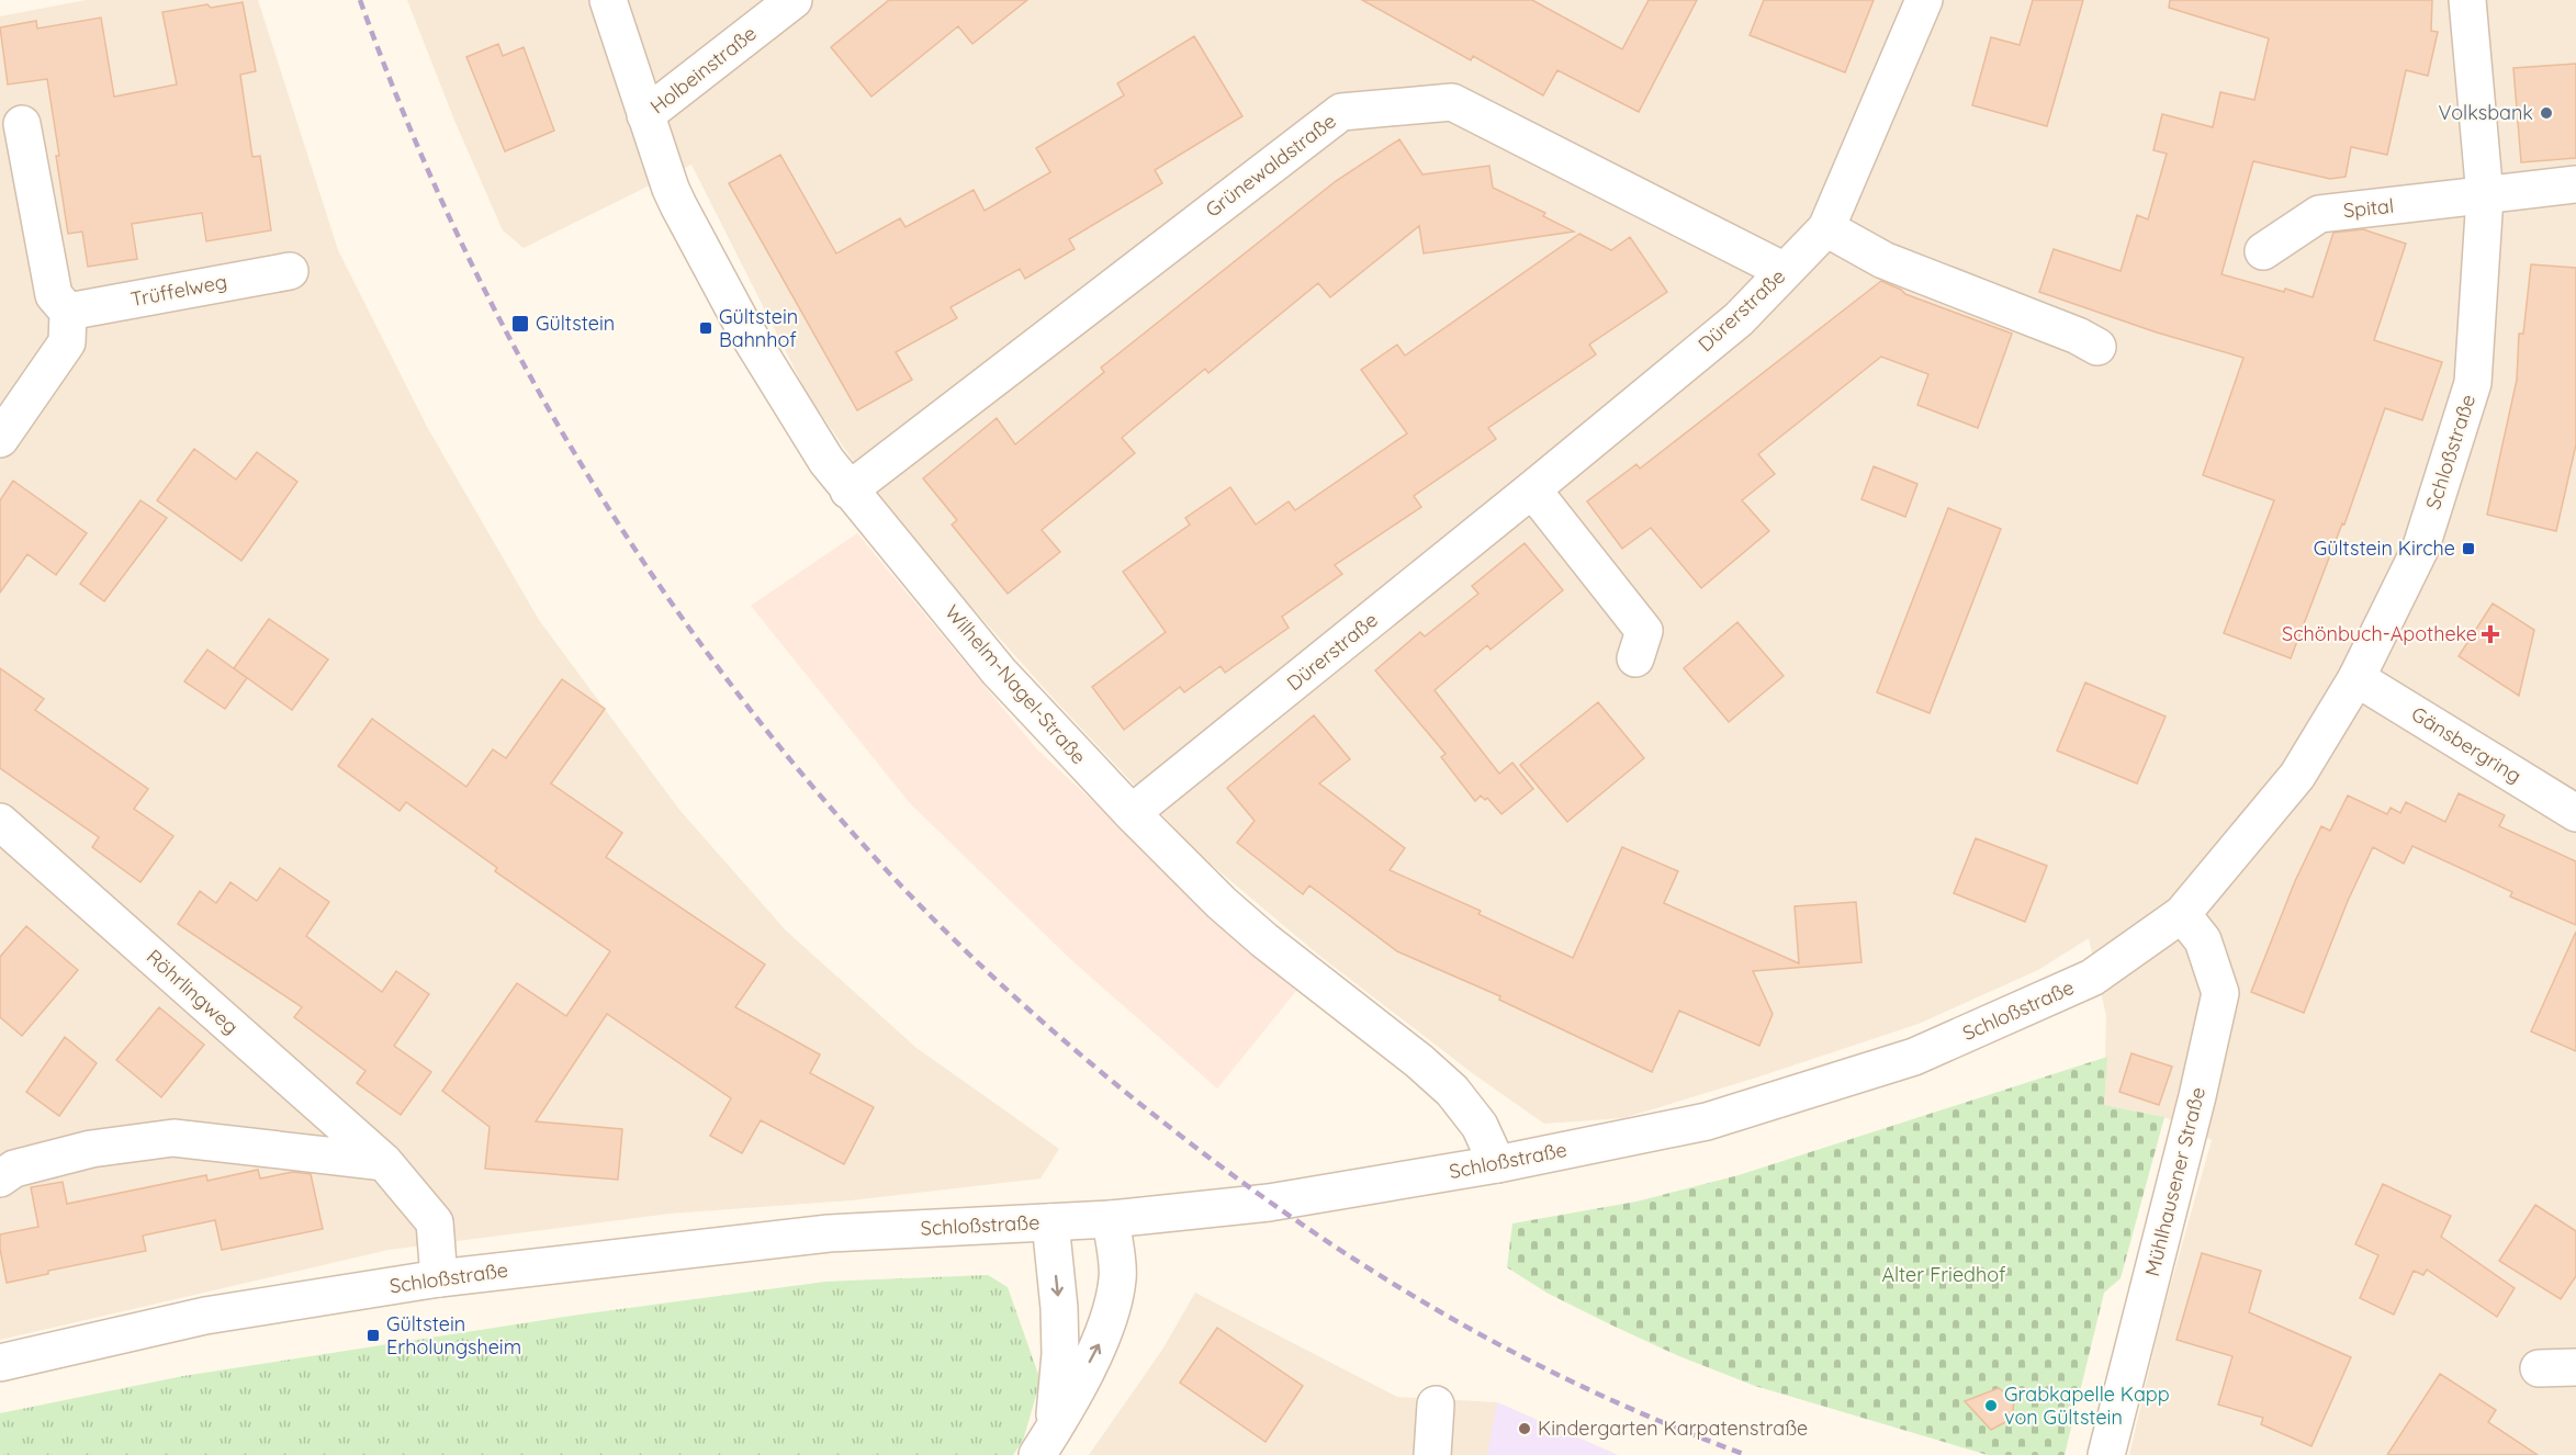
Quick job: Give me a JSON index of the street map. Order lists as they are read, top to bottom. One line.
{"streets":{"street":["Holbeinstraße","Grünewaldstraße","Spital","Trüffelweg","Dürerstraße","Schloßstraße","Wilhelm-Nagel-Straße","Gänsbergring","Röhrlingweg","Mühlhausener Straße"]},"crossings":[["Holbeinstraße","Wilhelm-Nagel-Straße"],["Grünewaldstraße","Dürerstraße"],["Grünewaldstraße","Wilhelm-Nagel-Straße"],["Spital","Schloßstraße"],["Dürerstraße","Wilhelm-Nagel-Straße"],["Schloßstraße","Wilhelm-Nagel-Straße"],["Schloßstraße","Gänsbergring"],["Schloßstraße","Röhrlingweg"],["Schloßstraße","Mühlhausener Straße"]],"parks":["Alter Friedhof"],"places":{"other":["Volksbank","Grabkapelle Kapp von Gültstein","Kindergarten Karpatenstraße"],"transit":["Gültstein","Gültstein Bahnhof","Gültstein Kirche","Gültstein Erholungsheim"],"health":["Schönbuch-Apotheke"]}}
